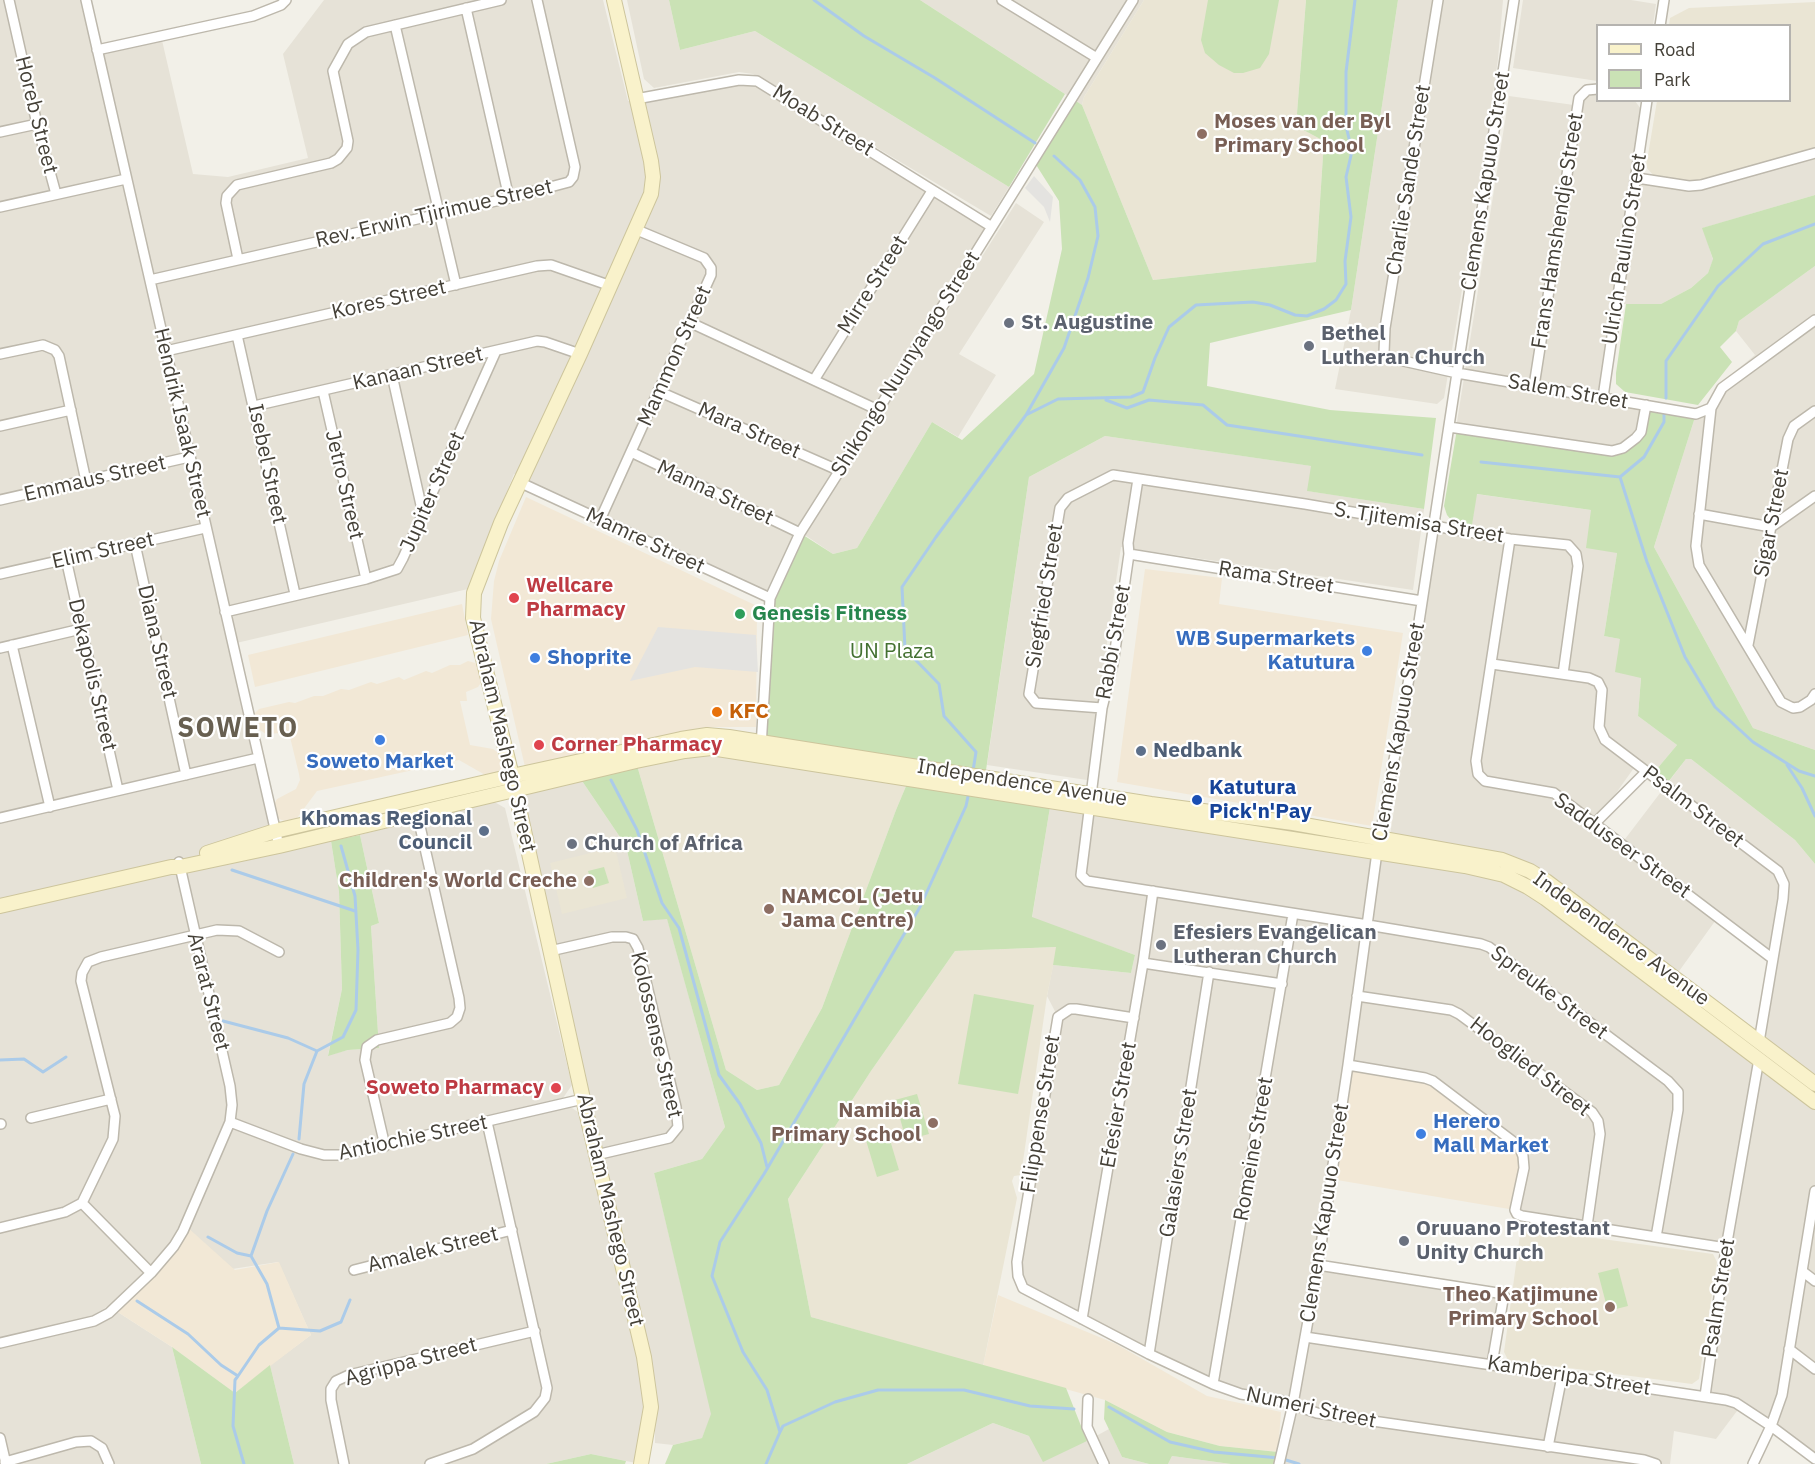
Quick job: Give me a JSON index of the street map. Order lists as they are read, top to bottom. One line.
{"streets":{"main road":["Abraham Mashego Street","Independence Avenue"],"street":["Horeb Street","Moab Street","Charlie Sande Street","Clemens Kapuuo Street","Rev. Erwin Tjirimue Street","Frans Hamshendje Street","Ulrich Paulino Street","Mirre Street","Kores Street","Mammon Street","Shikongo Nuunyango Street","Kanaan Street","Salem Street","Hendrik Isaak Street","Mara Street","Isebel Street","Emmaus Street","Jetro Street","Jupiter Street","Manna Street","S. Tjitemisa Street","Sigar Street","Mamre Street","Elim Street","Rama Street","Siegfried Street","Diana Street","Rabbi Street","Dekapolis Street","Psalm Street","Sadduseer Street","Ararat Street","Spreuke Street","Kolossense Street","Hooglied Street","Efesier Street","Filippense Street","Antiochie Street","Romeine Street","Galasiers Street","Amalek Street","Agrippa Street","Kamberipa Street","Numeri Street"]},"crossings":[["Moab Street","Mirre Street"],["Moab Street","Shikongo Nuunyango Street"],["Moab Street","Abraham Mashego Street"],["Charlie Sande Street","Salem Street"],["Clemens Kapuuo Street","Salem Street"],["Clemens Kapuuo Street","S. Tjitemisa Street"],["Clemens Kapuuo Street","Rama Street"],["Clemens Kapuuo Street","Independence Avenue"],["Clemens Kapuuo Street","Spreuke Street"],["Clemens Kapuuo Street","Hooglied Street"],["Clemens Kapuuo Street","Kamberipa Street"],["Clemens Kapuuo Street","Numeri Street"],["Rev. Erwin Tjirimue Street","Hendrik Isaak Street"],["Frans Hamshendje Street","Salem Street"],["Ulrich Paulino Street","Salem Street"],["Kores Street","Hendrik Isaak Street"],["Kores Street","Isebel Street"],["Kores Street","Abraham Mashego Street"],["Mammon Street","Mara Street"],["Mammon Street","Manna Street"],["Mammon Street","Mamre Street"],["Mammon Street","Abraham Mashego Street"],["Shikongo Nuunyango Street","Mara Street"],["Shikongo Nuunyango Street","Manna Street"],["Shikongo Nuunyango Street","Mamre Street"],["Shikongo Nuunyango Street","Independence Avenue"],["Kanaan Street","Isebel Street"],["Kanaan Street","Jetro Street"],["Kanaan Street","Jupiter Street"],["Kanaan Street","Abraham Mashego Street"],["Hendrik Isaak Street","Emmaus Street"],["Hendrik Isaak Street","Jupiter Street"],["Hendrik Isaak Street","Elim Street"],["Hendrik Isaak Street","Independence Avenue"],["Isebel Street","Jupiter Street"],["Jetro Street","Jupiter Street"],["S. Tjitemisa Street","Siegfried Street"],["S. Tjitemisa Street","Rabbi Street"],["S. Tjitemisa Street","Psalm Street"],["S. Tjitemisa Street","Sadduseer Street"],["Mamre Street","Abraham Mashego Street"],["Elim Street","Diana Street"],["Elim Street","Dekapolis Street"],["Rama Street","Rabbi Street"],["Siegfried Street","Rabbi Street"],["Rabbi Street","Independence Avenue"],["Rabbi Street","Spreuke Street"],["Abraham Mashego Street","Independence Avenue"],["Abraham Mashego Street","Kolossense Street"],["Abraham Mashego Street","Antiochie Street"],["Independence Avenue","Psalm Street"],["Independence Avenue","Ararat Street"],["Independence Avenue","Spreuke Street"],["Psalm Street","Sadduseer Street"],["Psalm Street","Kamberipa Street"],["Ararat Street","Antiochie Street"],["Spreuke Street","Efesier Street"],["Spreuke Street","Romeine Street"],["Efesier Street","Filippense Street"],["Efesier Street","Numeri Street"],["Filippense Street","Numeri Street"],["Romeine Street","Numeri Street"],["Galasiers Street","Numeri Street"]],"districts":["SOWETO"],"parks":["UN Plaza"],"places":["Moses van der Byl Primary School","St. Augustine","Bethel Lutheran Church","Wellcare Pharmacy","Genesis Fitness","WB Supermarkets Katutura","Shoprite","KFC","Soweto Market","Corner Pharmacy","Nedbank","Katutura Pick'n'Pay","Khomas Regional Council","Church of Africa","Children's World Creche","NAMCOL (Jetu Jama Centre)","Efesiers Evangelican Lutheran Church","Soweto Pharmacy","Namibia Primary School","Herero Mall Market","Oruuano Protestant Unity Church","Theo Katjimune Primary School"],"legend":["Road","Park"]}
